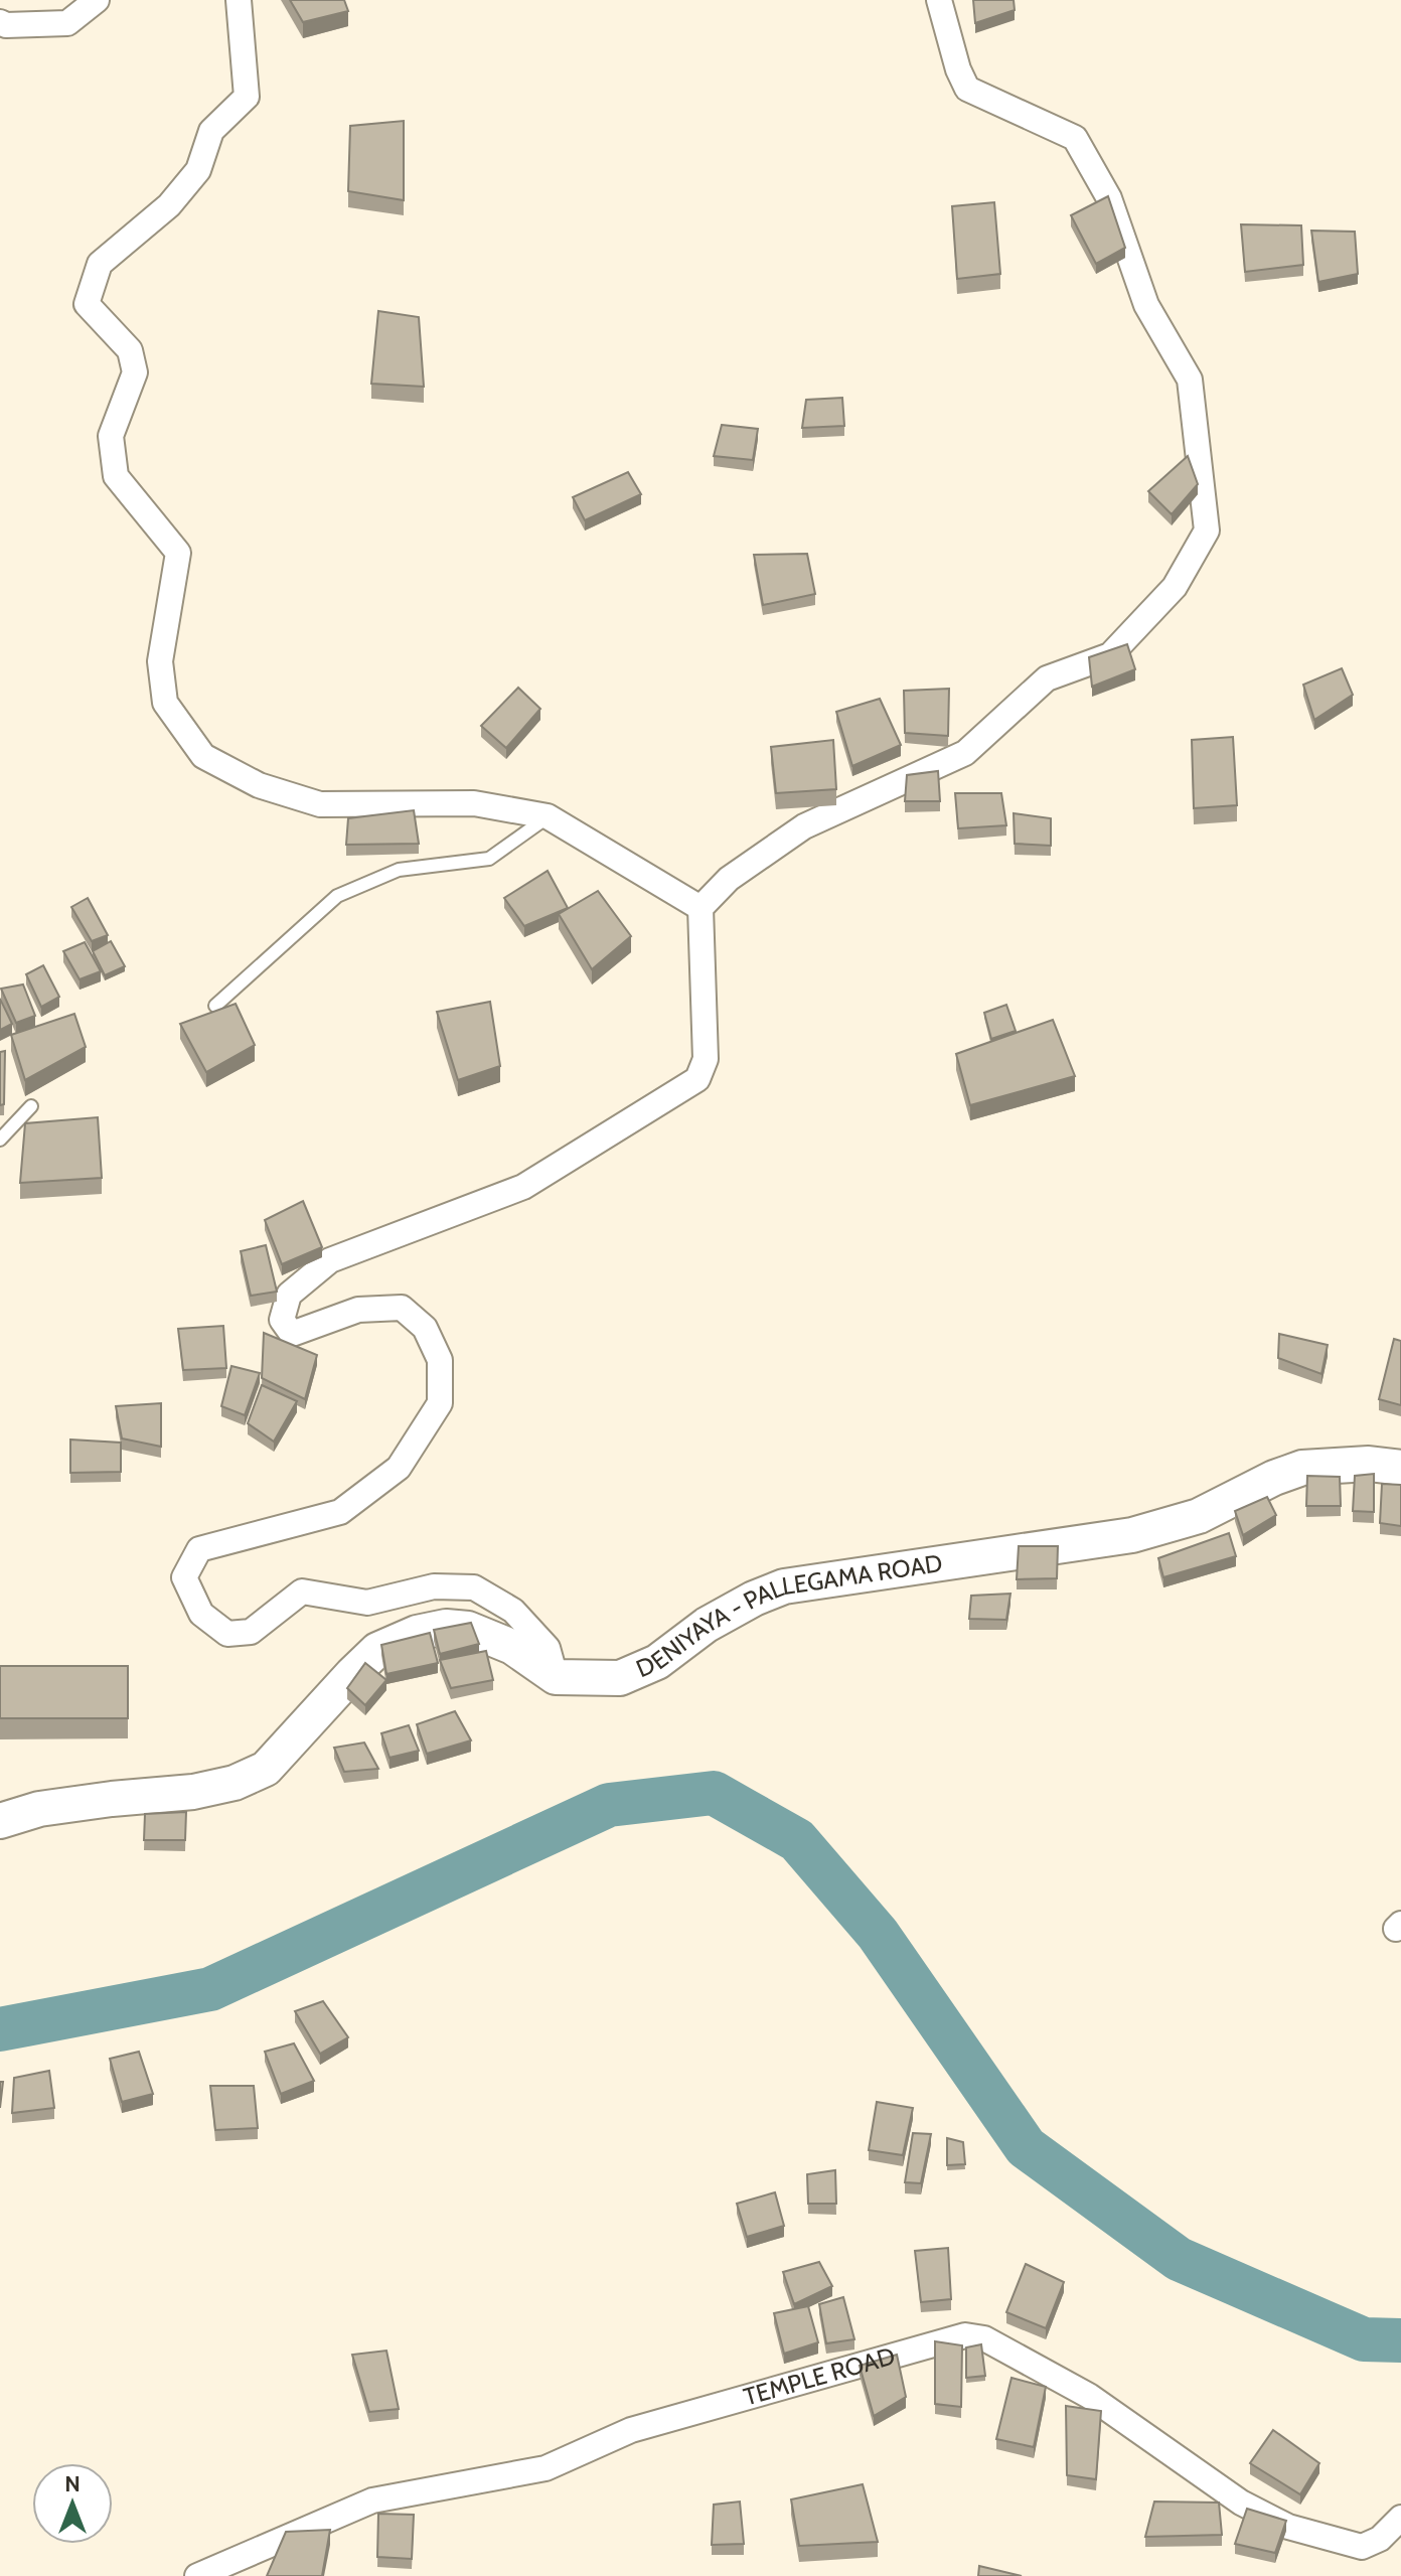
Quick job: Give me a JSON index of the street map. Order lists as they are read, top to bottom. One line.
{"streets":{"main road":["DENIYAYA - PALLEGAMA ROAD"],"street":["TEMPLE ROAD"]},"north":"top"}
